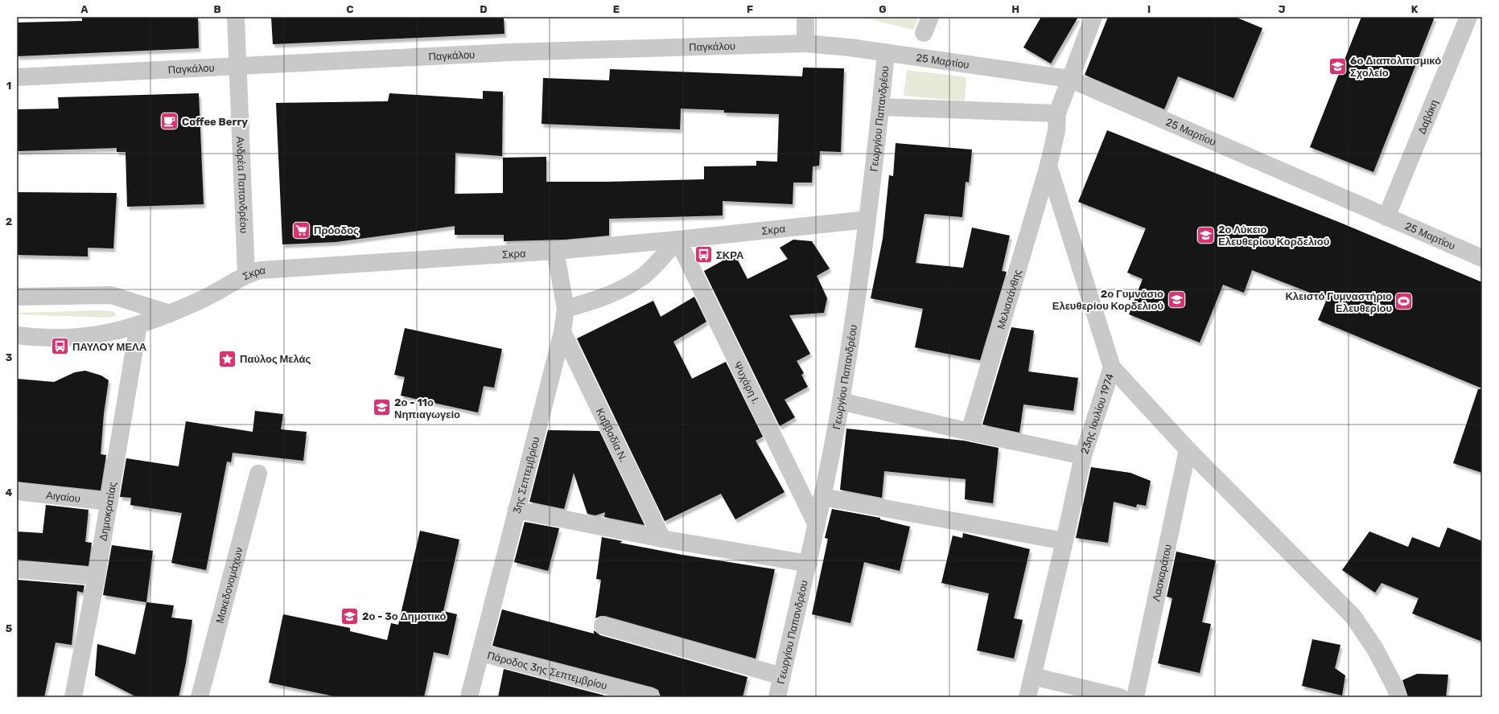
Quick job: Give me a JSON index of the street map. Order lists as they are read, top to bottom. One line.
{"streets":{"street":["Παγκάλου","25 Μαρτίου","Δαβάκη","Γεωργίου Παπανδρέου","Ανδρέα Παπανδρέου","Σκρα","Μελισσάνθης","Ψυχάρη Ι.","23ης Ιουλίου 1974","Καββαδία Ν.","3ης Σεπτεμβρίου","Αιγαίου","Δημοκρατίας","Λασκαράτου","Μακεδονομάχων","Πάροδος 3ης Σεπτεμβρίου"]},"crossings":[["Παγκάλου","25 Μαρτίου"],["Παγκάλου","Γεωργίου Παπανδρέου"],["Παγκάλου","Ανδρέα Παπανδρέου"],["25 Μαρτίου","Δαβάκη"],["25 Μαρτίου","Γεωργίου Παπανδρέου"],["Γεωργίου Παπανδρέου","Σκρα"],["Γεωργίου Παπανδρέου","Ψυχάρη Ι."],["Ανδρέα Παπανδρέου","Σκρα"],["Σκρα","Ψυχάρη Ι."],["Σκρα","3ης Σεπτεμβρίου"],["Σκρα","Δημοκρατίας"],["Μελισσάνθης","23ης Ιουλίου 1974"],["Καββαδία Ν.","3ης Σεπτεμβρίου"],["3ης Σεπτεμβρίου","Πάροδος 3ης Σεπτεμβρίου"],["Αιγαίου","Δημοκρατίας"]],"places":{"school or university":["6ο Διαπολιτισμικό Σχολείο","2ο Λύκειο Ελευθερίου Κορδελιού","2ο Γυμνάσιο Ελευθερίου Κορδελιού","2ο - 11ο Νηπιαγωγείο","2ο - 3ο Δημοτικό"],"cafe":["Coffee Berry"],"supermarket":["Πρόοδος"],"bus stop":["ΣΚΡΑ","ΠΑΥΛΟΥ ΜΕΛΑ"],"sports":["Κλειστό Γυμναστήριο Ελευθερίου"],"place":["Παύλος Μελάς"]},"grid":{"columns":["A","B","C","D","E","F","G","H","I","J","K"],"rows":["1","2","3","4","5"]}}
